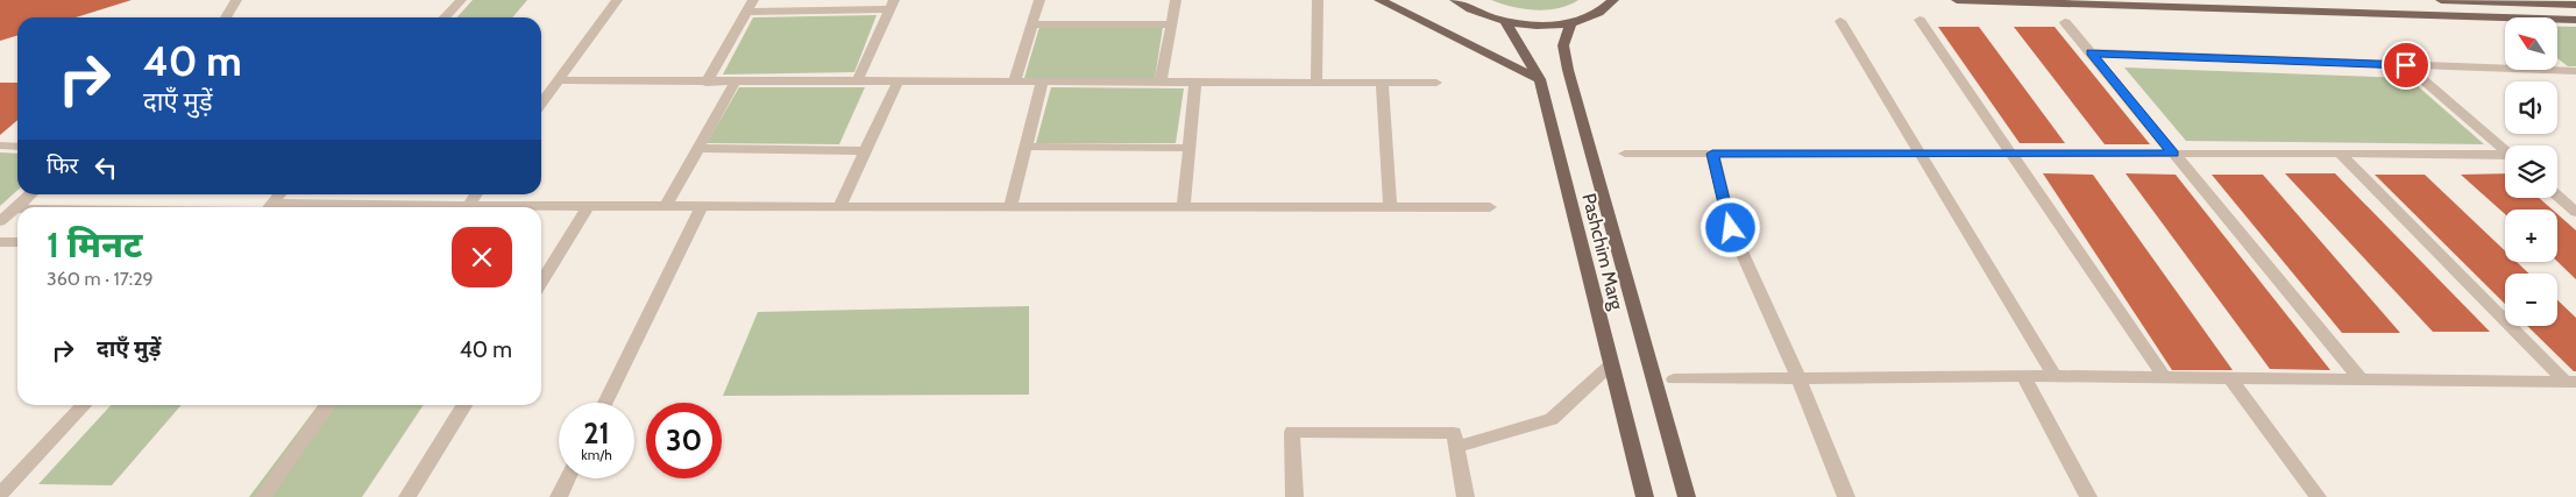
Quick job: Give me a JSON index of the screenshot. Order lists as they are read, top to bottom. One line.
{"streets":{"main road":["Pashchim Marg"]},"north":"top left","page":{"map_buttons":["+","−"],"turn":["40 m","दाएँ मुड़ें"],"then":"फिर","heading":["1 मिनट","360 m · 17:29"],"list":[{"name":"दाएँ मुड़ें","value":"40 m"}],"speed":"21 km/h","limit":"30"}}
